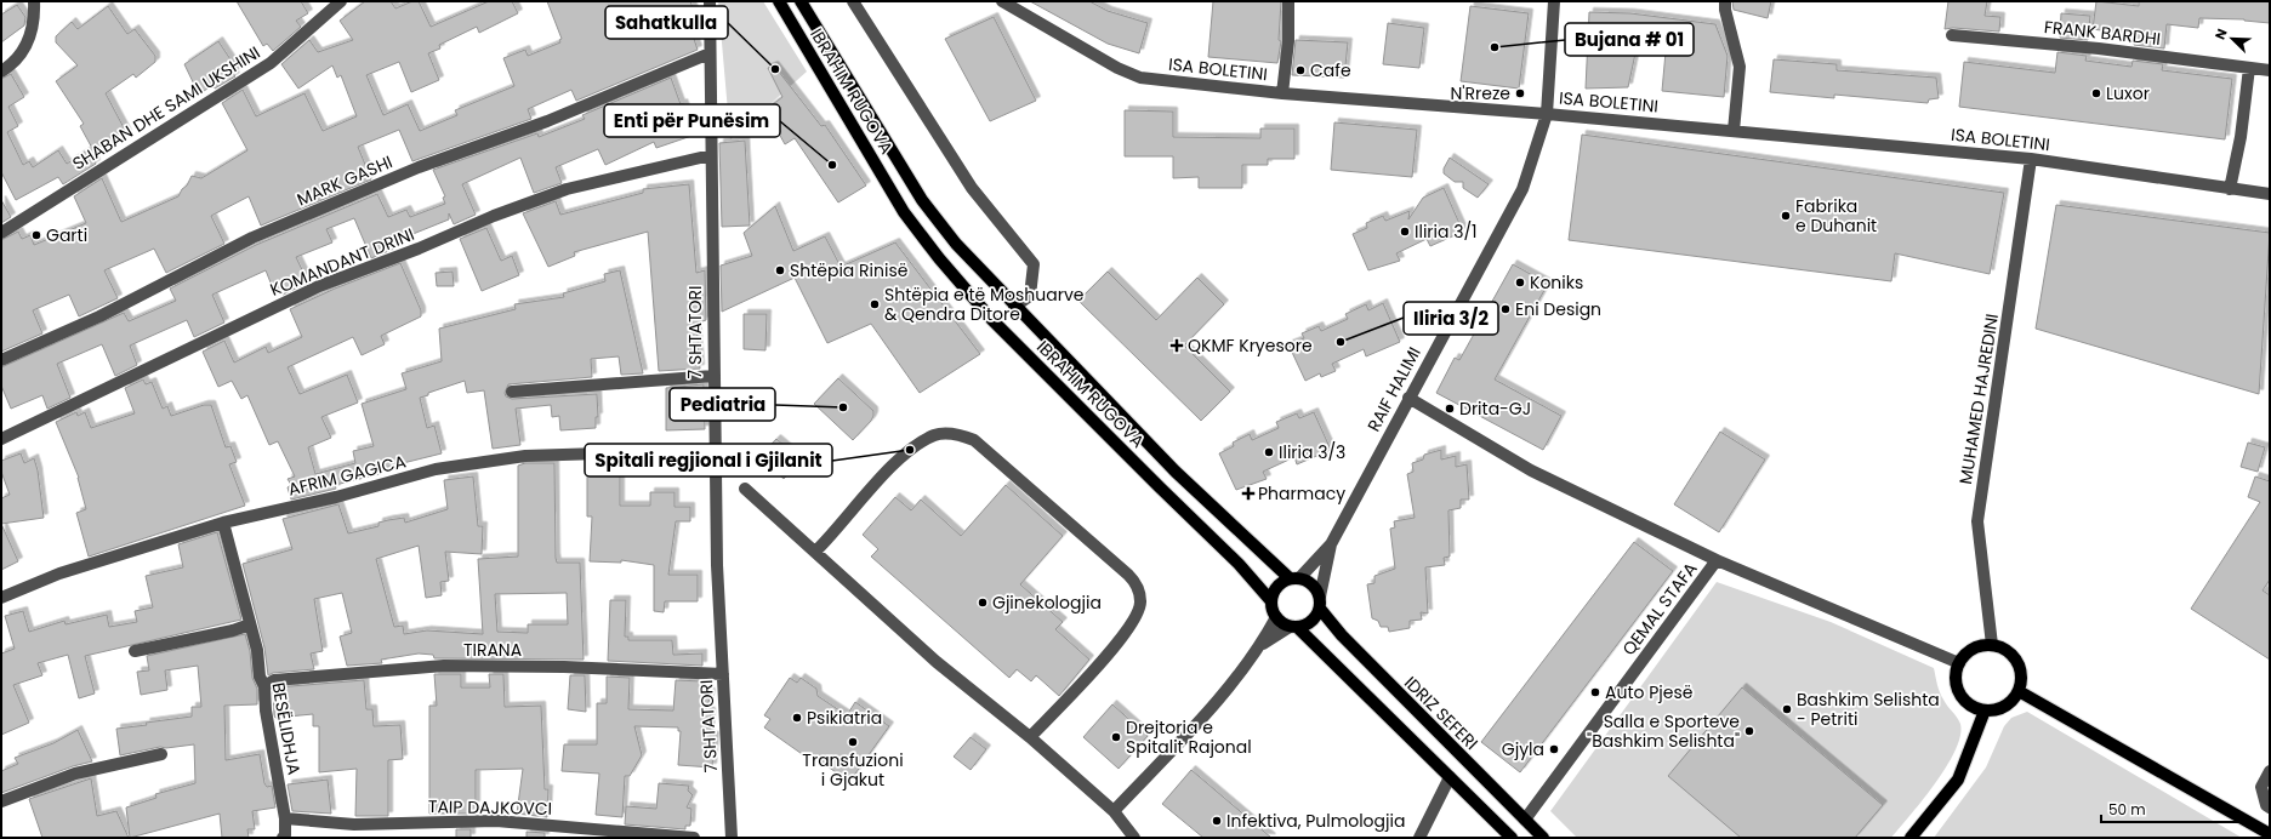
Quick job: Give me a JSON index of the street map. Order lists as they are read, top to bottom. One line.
{"streets":{"main road":["IBRAHIM RUGOVA","IDRIZ SEFERI"],"street":["FRANK BARDHI","ISA BOLETINI","SHABAN DHE SAMI UKSHINI","MARK GASHI","KOMANDANT DRINI","7 SHTATORI","RAIF HALIMI","MUHAMED HAJREDINI","AFRIM GAGICA","QEMAL STAFA","TIRANA","BESËLIDHJA","TAIP DAJKOVCI"]},"crossings":[["ISA BOLETINI","RAIF HALIMI"],["ISA BOLETINI","MUHAMED HAJREDINI"],["IBRAHIM RUGOVA","RAIF HALIMI"],["IBRAHIM RUGOVA","IDRIZ SEFERI"],["MARK GASHI","7 SHTATORI"],["KOMANDANT DRINI","7 SHTATORI"],["7 SHTATORI","AFRIM GAGICA"],["7 SHTATORI","TIRANA"],["RAIF HALIMI","IDRIZ SEFERI"],["MUHAMED HAJREDINI","QEMAL STAFA"],["AFRIM GAGICA","BESËLIDHJA"],["QEMAL STAFA","IDRIZ SEFERI"],["TIRANA","BESËLIDHJA"],["BESËLIDHJA","TAIP DAJKOVCI"]],"places":{"other":["Bujana # 01","Sahatkulla","Cafe","N'Rreze","Luxor","Enti për Punësim","Fabrika e Duhanit","Iliria 3/1","Garti","Shtëpia Rinisë","Koniks","Shtëpia e të Moshuarve & Qendra Ditore","Eni Design","Iliria 3/2","Pediatria","Drita-GJ","Spitali regjional i Gjilanit","Iliria 3/3","Gjinekologjia","Auto Pjesë","Bashkim Selishta - Petriti","Psikiatria","Salla e Sporteve \"Bashkim Selishta\"","Drejtoria e Spitalit Rajonal","Transfuzioni i Gjakut","Gjyla","Infektiva, Pulmologjia"],"health":["QKMF Kryesore","Pharmacy"]},"scale_bar":"50 m","north":"top left"}
